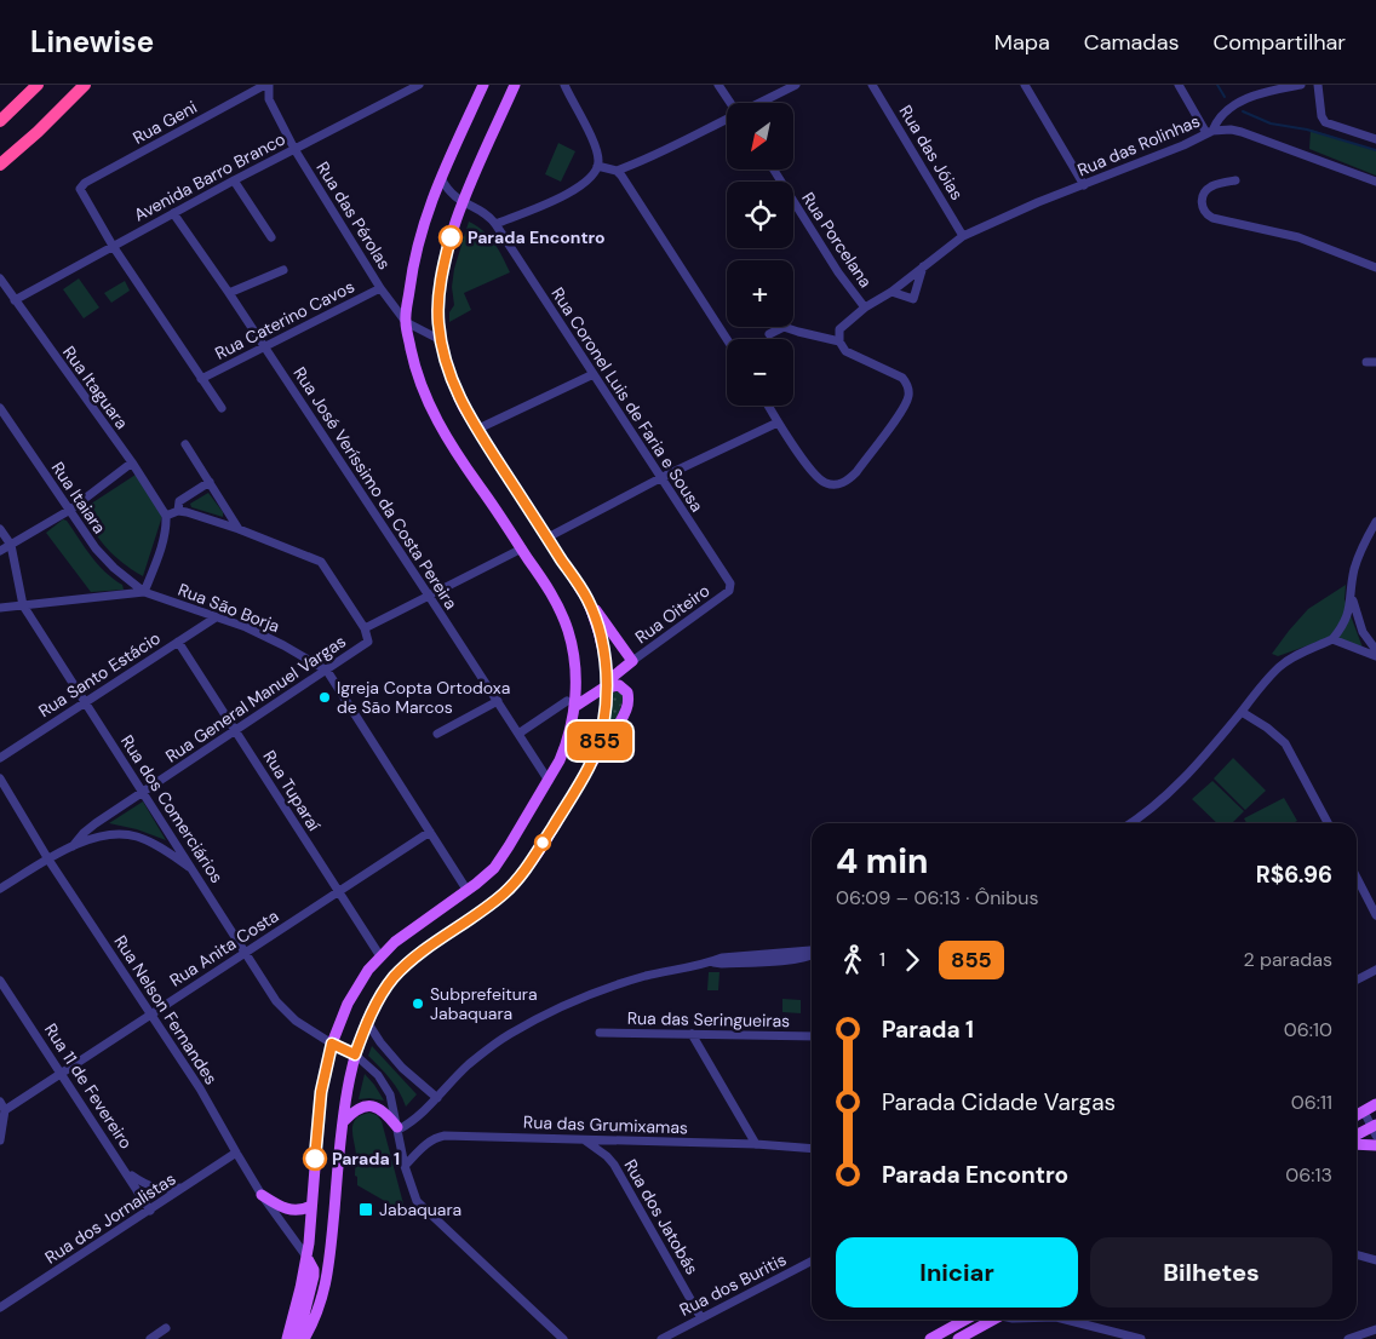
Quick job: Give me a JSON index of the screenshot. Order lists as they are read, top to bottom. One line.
{"streets":{"street":["Rua Geni","Rua das Rolinhas","Rua das Jóias","Avenida Barro Branco","Rua das Pérolas","Rua Porcelana","Rua Caterino Cavos","Rua Itaguara","Rua Coronel Luis de Faria e Sousa","Rua José Veríssimo da Costa Pereira","Rua Itaiara","Rua São Borja","Rua Oiteiro","Rua Santo Estácio","Rua General Manuel Vargas","Rua Tuparaí","Rua dos Comerciários","Rua Anita Costa","Rua Nelson Fernandes","Rua das Seringueiras","Rua 11 de Fevereiro","Rua das Grumixamas","Rua dos Jatobás","Rua dos Jornalistas","Rua dos Buritis"]},"crossings":[["Rua Geni","Avenida Barro Branco"],["Rua Geni","Rua das Pérolas"],["Rua das Rolinhas","Rua das Jóias"],["Rua das Rolinhas","Rua Porcelana"],["Avenida Barro Branco","Rua das Pérolas"],["Avenida Barro Branco","Rua Itaguara"],["Avenida Barro Branco","Rua José Veríssimo da Costa Pereira"],["Rua das Pérolas","Rua Caterino Cavos"],["Rua Caterino Cavos","Rua José Veríssimo da Costa Pereira"],["Rua Coronel Luis de Faria e Sousa","Rua Oiteiro"],["Rua Itaiara","Rua São Borja"],["Rua São Borja","Rua Santo Estácio"],["Rua São Borja","Rua General Manuel Vargas"],["Rua São Borja","Rua dos Comerciários"],["Rua São Borja","Rua Anita Costa"],["Rua Santo Estácio","Rua Tuparaí"],["Rua Santo Estácio","Rua dos Comerciários"],["Rua General Manuel Vargas","Rua Tuparaí"],["Rua General Manuel Vargas","Rua dos Comerciários"],["Rua Tuparaí","Rua Anita Costa"],["Rua dos Comerciários","Rua Anita Costa"],["Rua dos Comerciários","Rua das Grumixamas"],["Rua Anita Costa","Rua Nelson Fernandes"],["Rua Anita Costa","Rua 11 de Fevereiro"],["Rua Nelson Fernandes","Rua dos Jornalistas"],["Rua 11 de Fevereiro","Rua dos Jornalistas"],["Rua das Grumixamas","Rua dos Jatobás"],["Rua dos Jatobás","Rua dos Buritis"]],"places":{"other":["Parada Encontro","Igreja Copta Ortodoxa de São Marcos","Subprefeitura Jabaquara","Parada 1"],"transit":["Jabaquara"]},"lines":["bus line 855"],"north":"bottom left","page":{"header":"Linewise","nav":["Mapa","Camadas","Compartilhar"],"on_map":"855","map_buttons":["+","−"],"heading":["4 min","06:09 – 06:13 · Ônibus","R$6.96"],"legs":["1","855","2 paradas"],"list":[{"name":"Parada 1","value":"06:10"},{"name":"Parada Cidade Vargas","value":"06:11"},{"name":"Parada Encontro","value":"06:13"}],"buttons":["Iniciar","Bilhetes"]}}
